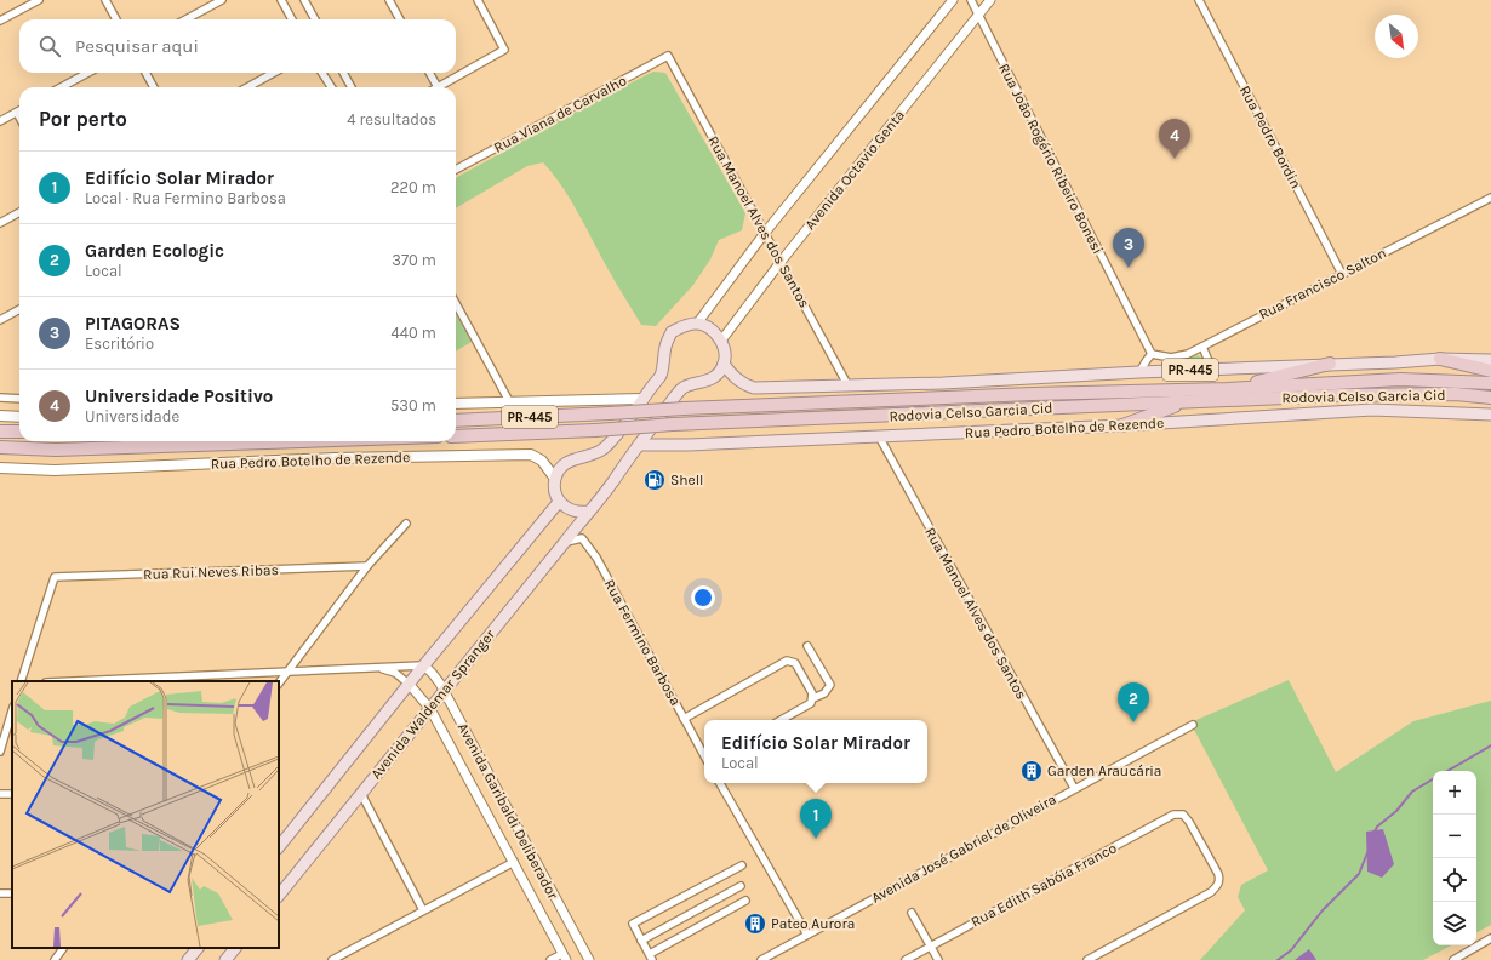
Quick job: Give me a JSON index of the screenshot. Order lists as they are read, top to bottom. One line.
{"streets":{"highway":["PR-445","Rodovia Celso Garcia Cid"],"main road":["Rua Pedro Botelho de Rezende","Avenida Waldemar Spranger"],"street":["Rua Viana de Carvalho","Rua Pedro Bordin","Rua João Rogério Ribeiro Bonesi","Avenida Octavio Genta","Rua Manoel Alves dos Santos","Rua Francisco Salton","Rua Rui Neves Ribas","Rua Fermino Barbosa","Avenida Garibaldi Deliberador","Avenida José Gabriel de Oliveira","Rua Edith Sabóia Franco"]},"crossings":[["Rua Viana de Carvalho","Rua Manoel Alves dos Santos"],["Rua Pedro Bordin","Rua Francisco Salton"],["Rua João Rogério Ribeiro Bonesi","Avenida Octavio Genta"],["Rua João Rogério Ribeiro Bonesi","Rua Francisco Salton"],["Avenida Octavio Genta","Rua Manoel Alves dos Santos"],["Rua Manoel Alves dos Santos","PR-445"],["Rua Manoel Alves dos Santos","Rua Pedro Botelho de Rezende"],["Rua Manoel Alves dos Santos","Avenida José Gabriel de Oliveira"],["Rua Pedro Botelho de Rezende","Avenida Waldemar Spranger"],["Rua Fermino Barbosa","Avenida Waldemar Spranger"],["Avenida Waldemar Spranger","Avenida Garibaldi Deliberador"]],"places":{"fuel station":["Shell"],"building":["Garden Araucária","Pateo Aurora"]},"north":"bottom right","page":{"search":"Pesquisar aqui","heading":["Por perto","4 resultados"],"pins":["4","3","2","1"],"list":[{"mark":"1","name":"Edifício Solar Mirador","note":"Local · Rua Fermino Barbosa","value":"220 m"},{"mark":"2","name":"Garden Ecologic","note":"Local","value":"370 m"},{"mark":"3","name":"PITAGORAS","note":"Escritório","value":"440 m"},{"mark":"4","name":"Universidade Positivo","note":"Universidade","value":"530 m"}],"popup":["Edifício Solar Mirador","Local"],"map_buttons":["+","−"]}}
